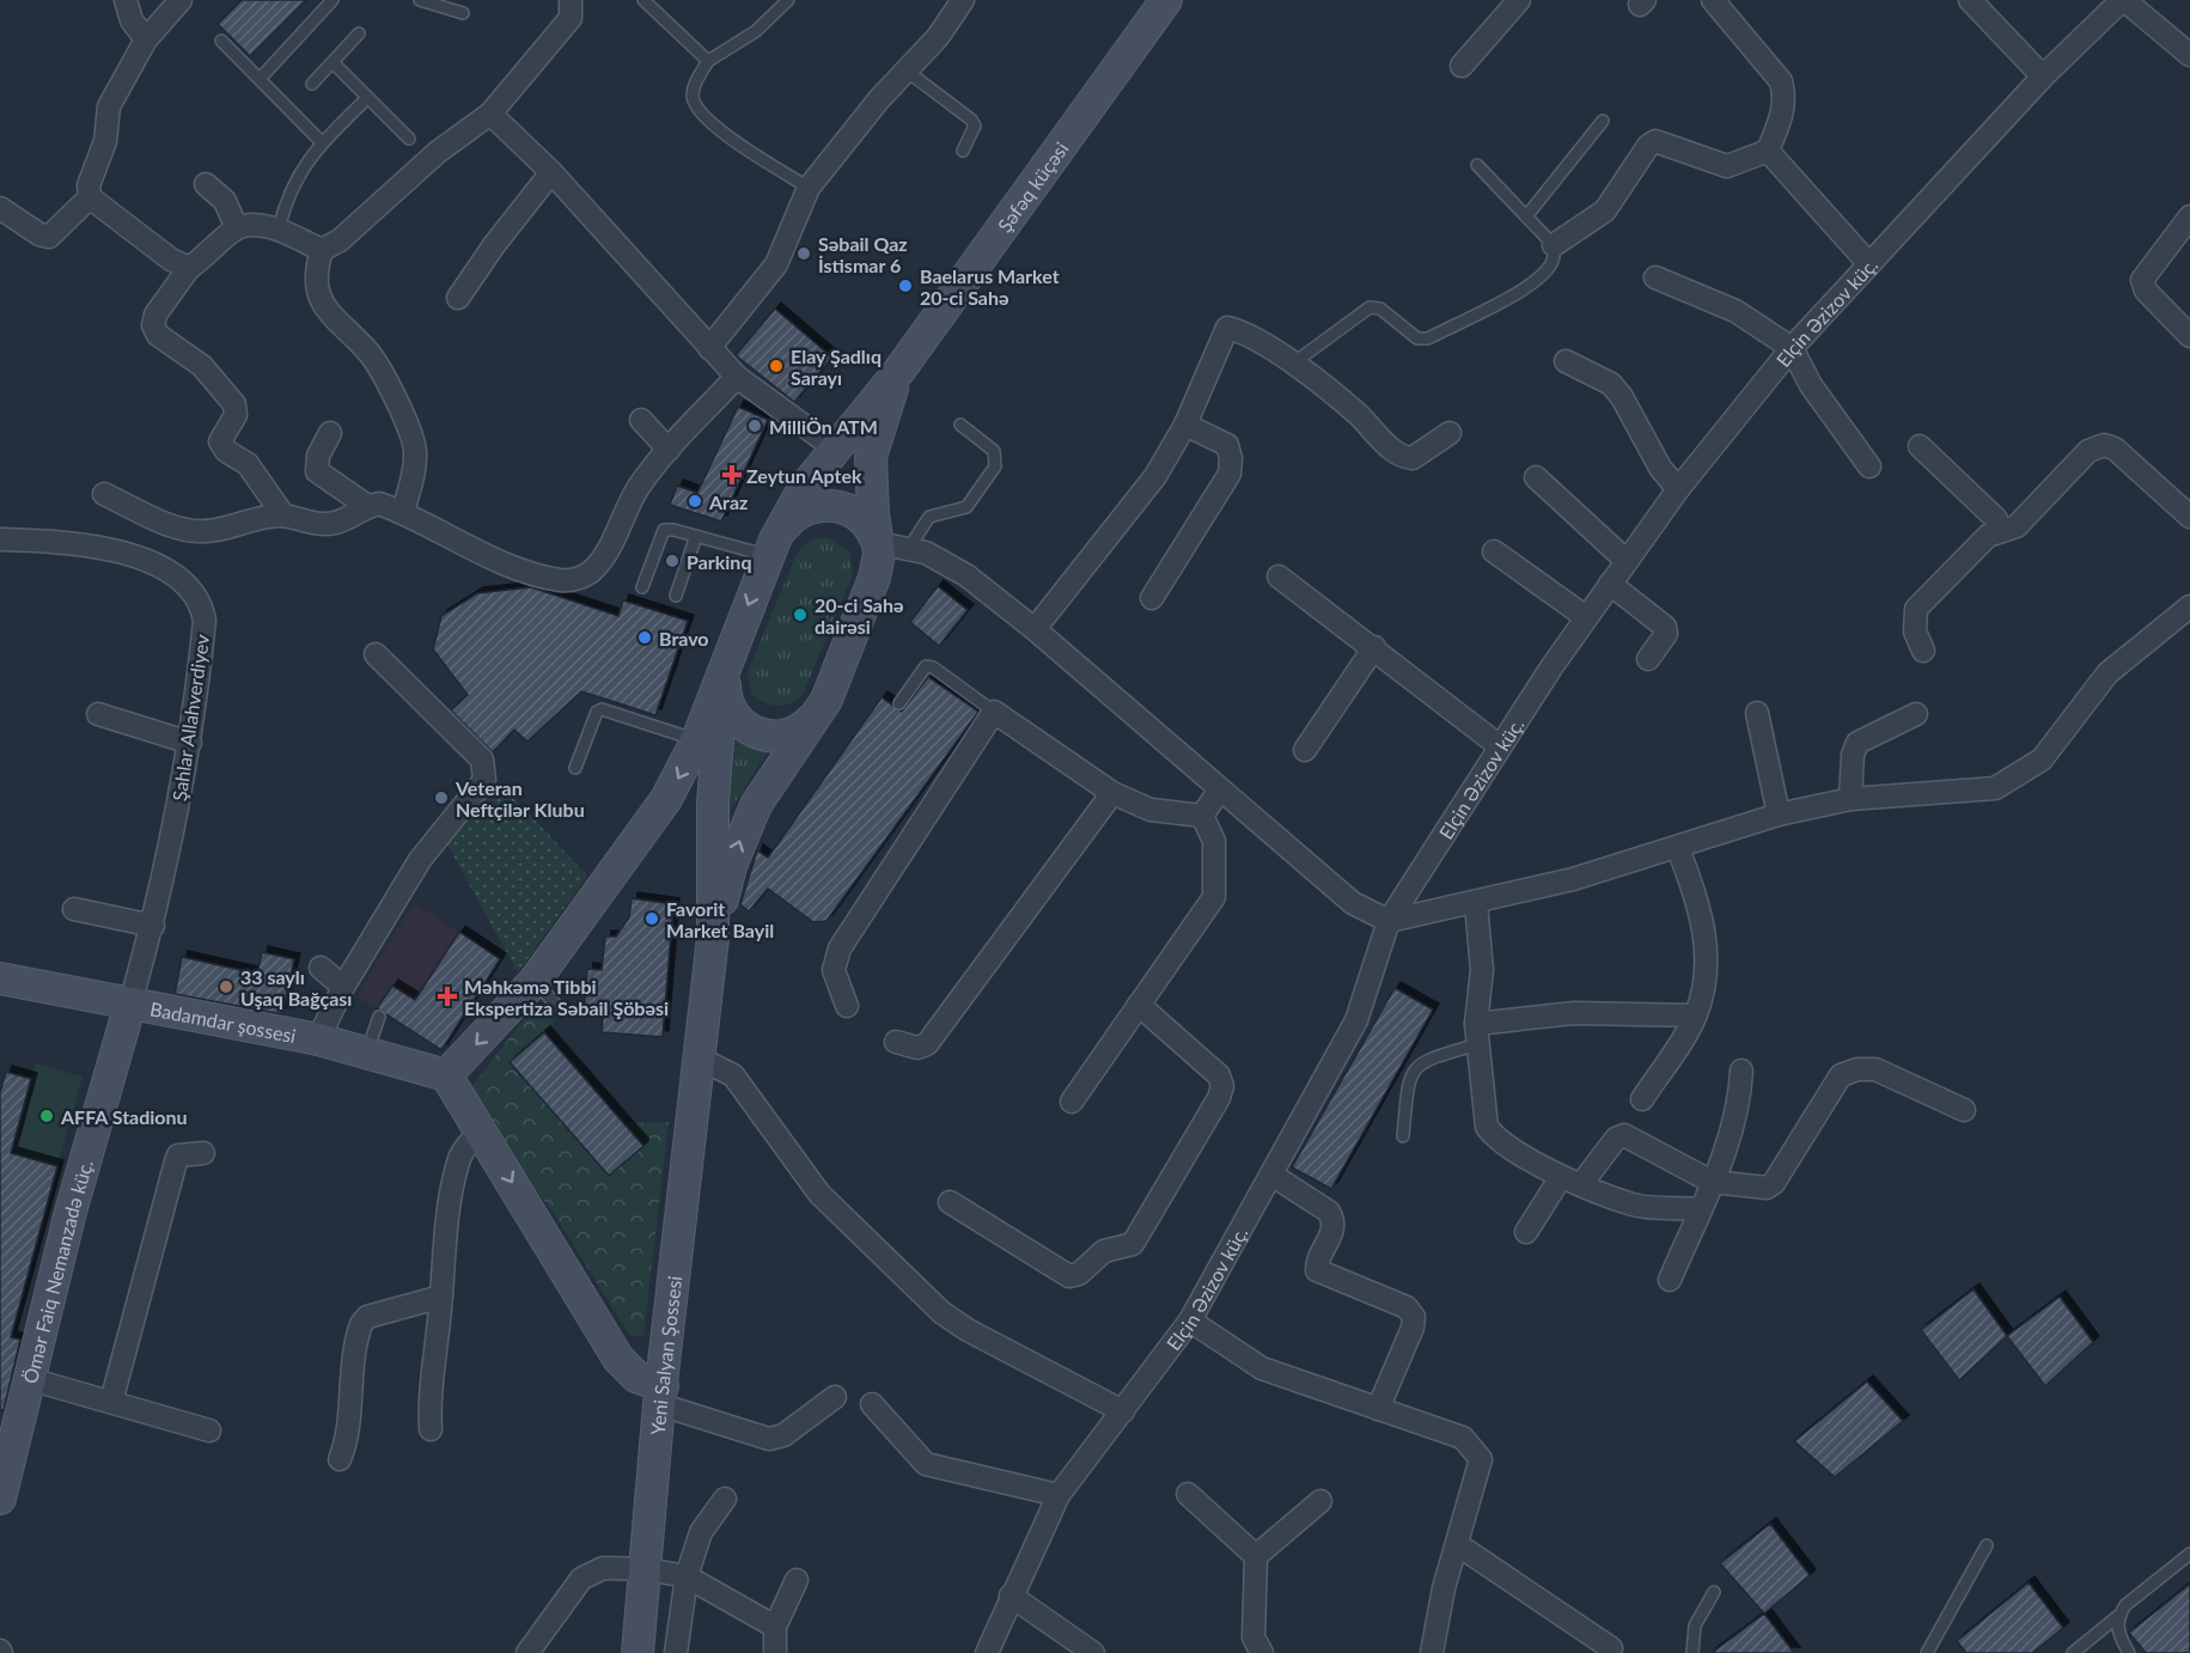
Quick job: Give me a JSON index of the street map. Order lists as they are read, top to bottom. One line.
{"streets":{"main road":["Şəfəq küçəsi","Badamdar şossesi","Ömər Faiq Nemanzadə küç.","Yeni Salyan Şossesi"],"street":["Elçin Əzizov küç.","Şahlar Allahverdiyev"]},"crossings":[["Şahlar Allahverdiyev","Badamdar şossesi"],["Şahlar Allahverdiyev","Ömər Faiq Nemanzadə küç."],["Badamdar şossesi","Ömər Faiq Nemanzadə küç."]],"places":{"other":["Səbail Qaz İstismar 6","Baelarus Market 20-ci Sahə","Elay Şadlıq Sarayı","MilliÖn ATM","Araz","Parkinq","20-ci Sahə dairəsi","Bravo","Veteran Neftçilər Klubu","Favorit Market Bayil","33 saylı Uşaq Bağçası","AFFA Stadionu"],"health":["Zeytun Aptek","Məhkəmə Tibbi Ekspertiza Səbail Şöbəsi"]}}
